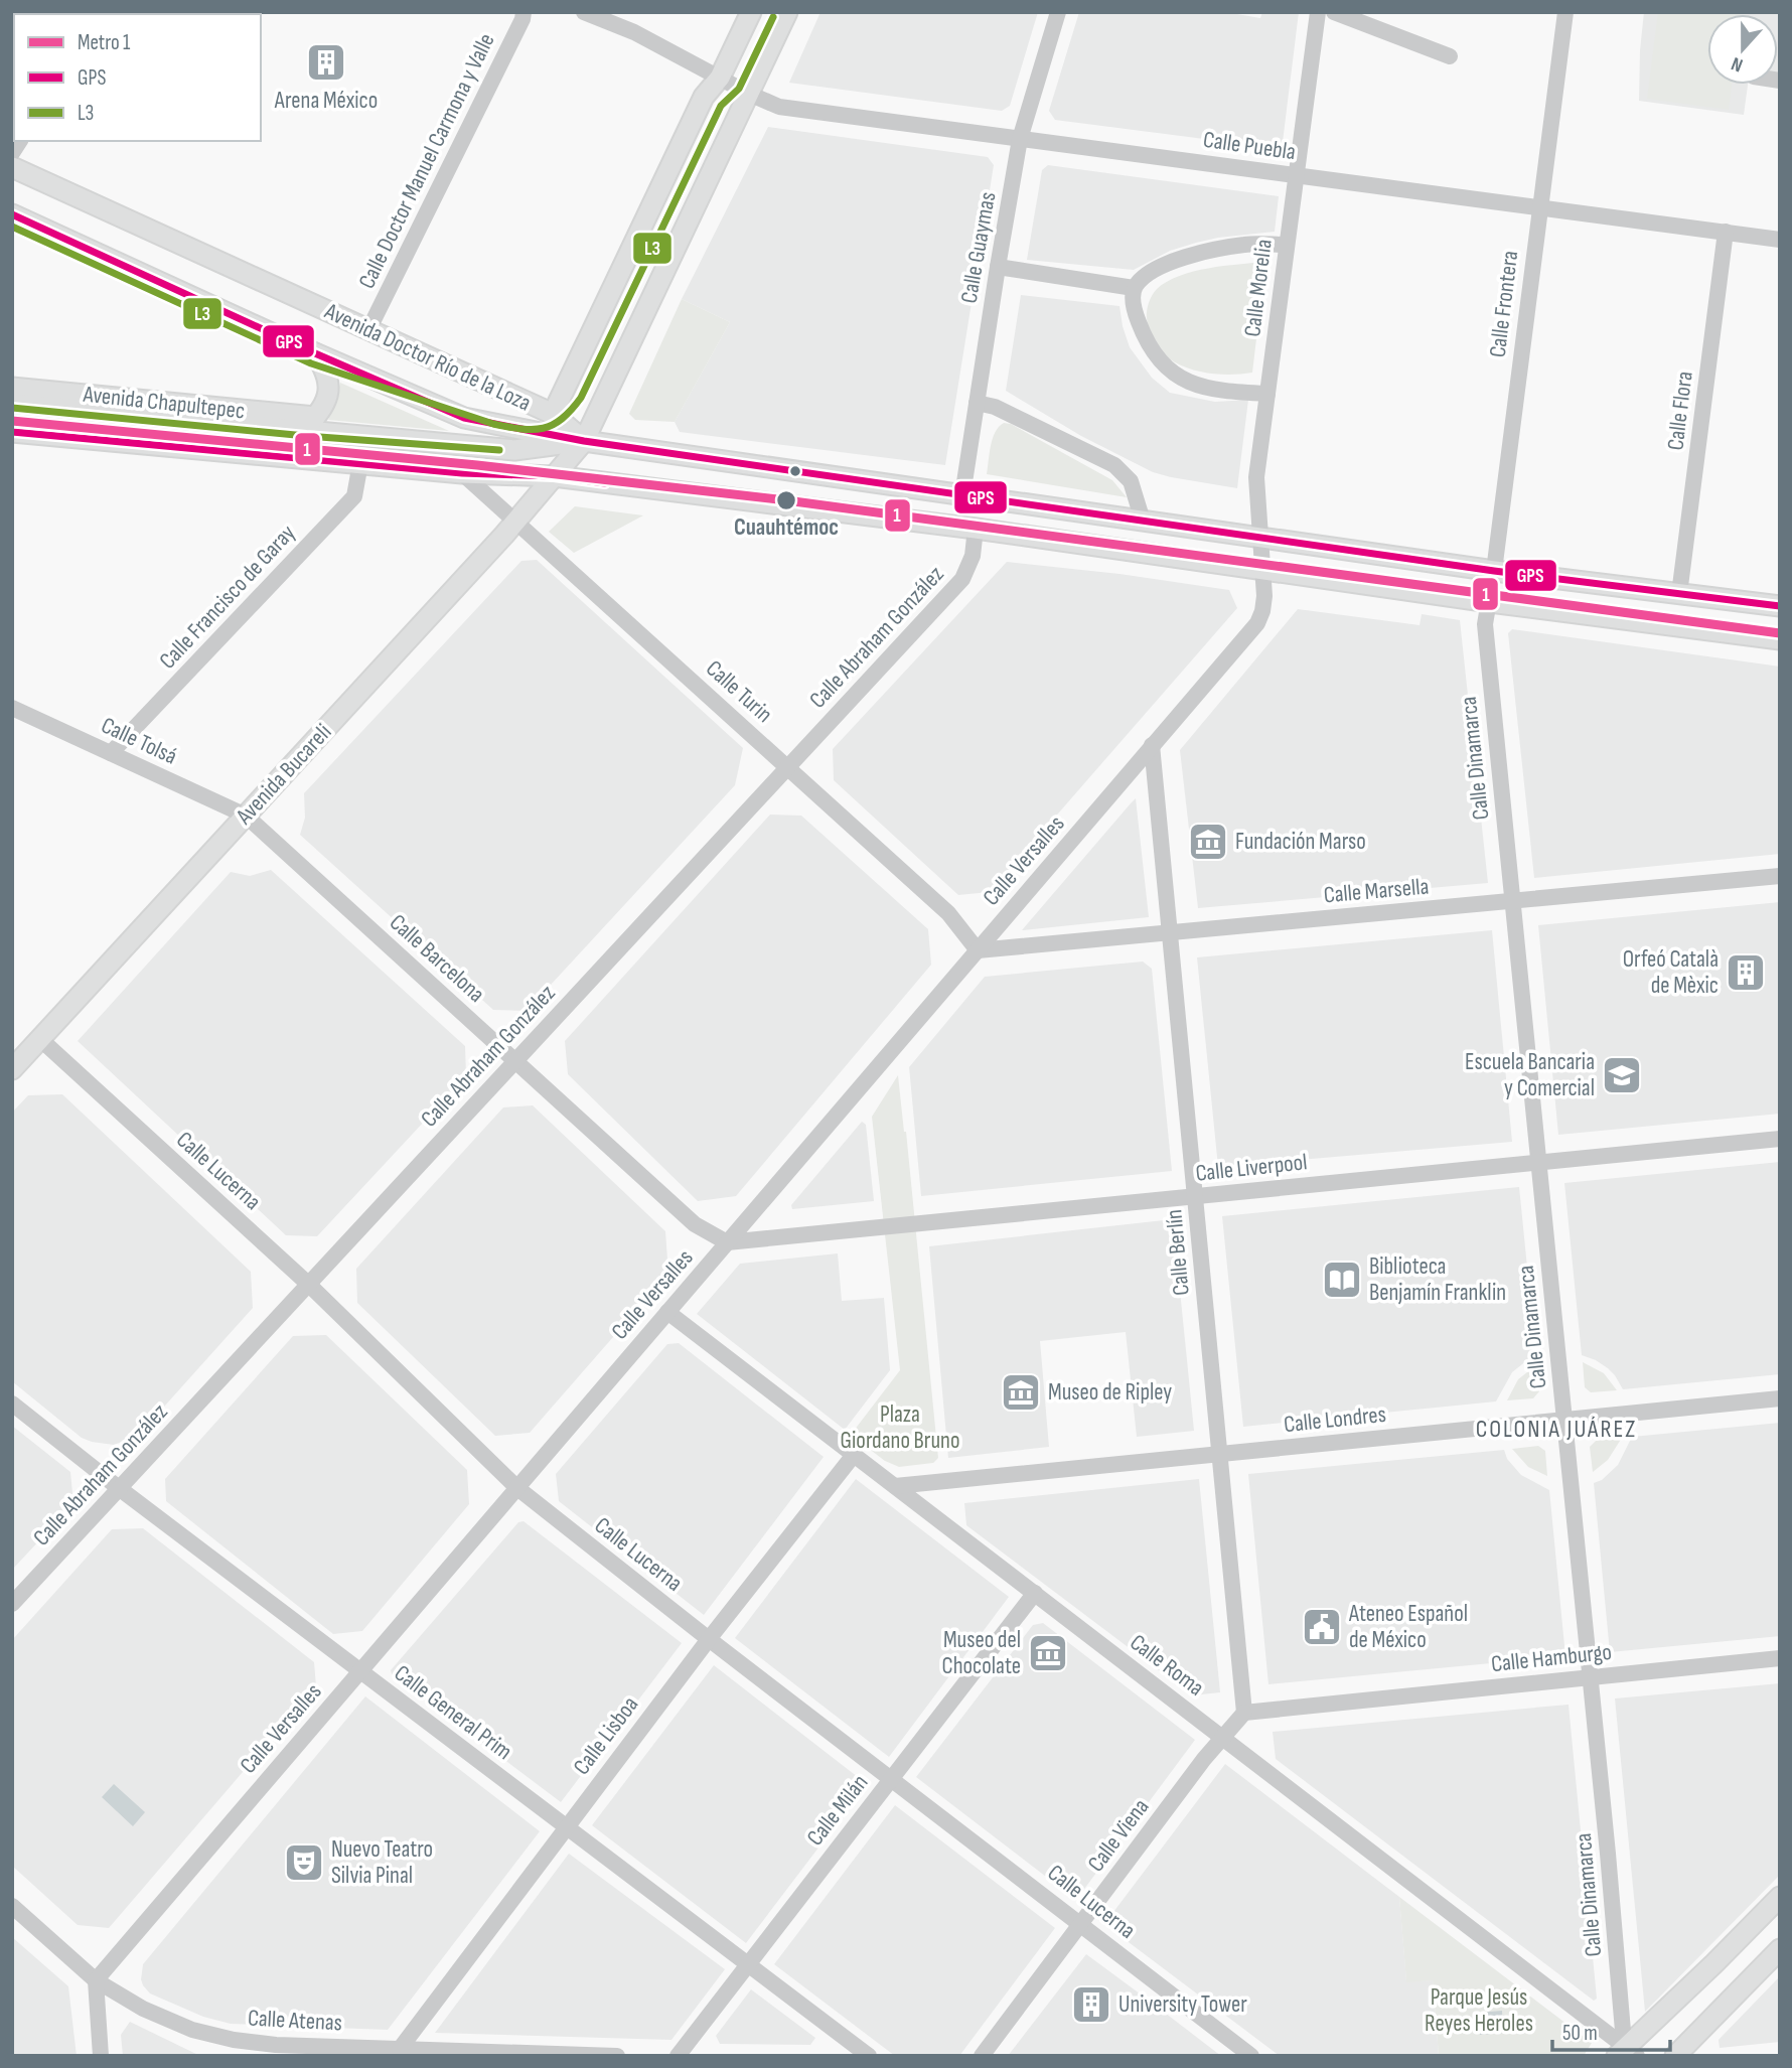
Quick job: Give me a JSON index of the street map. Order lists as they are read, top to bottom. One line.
{"streets":{"main road":["Avenida Doctor Río de la Loza","Avenida Chapultepec","Avenida Bucareli"],"street":["Calle Puebla","Calle Doctor Manuel Carmona y Valle","Calle Guaymas","Calle Morelia","Calle Frontera","Calle Flora","Calle Francisco de Garay","Calle Abraham González","Calle Turin","Calle Tolsá","Calle Dinamarca","Calle Versalles","Calle Marsella","Calle Barcelona","Calle Liverpool","Calle Lucerna","Calle Berlín","Calle Londres","Calle Hamburgo","Calle Roma","Calle General Prim","Calle Lisboa","Calle Milán","Calle Viena","Calle Atenas"]},"crossings":[["Calle Puebla","Calle Guaymas"],["Calle Puebla","Calle Morelia"],["Calle Puebla","Calle Frontera"],["Calle Puebla","Calle Flora"],["Calle Puebla","Avenida Bucareli"],["Calle Doctor Manuel Carmona y Valle","Avenida Doctor Río de la Loza"],["Calle Guaymas","Avenida Chapultepec"],["Calle Morelia","Avenida Chapultepec"],["Calle Morelia","Calle Versalles"],["Calle Frontera","Avenida Chapultepec"],["Calle Frontera","Calle Dinamarca"],["Avenida Doctor Río de la Loza","Avenida Chapultepec"],["Avenida Doctor Río de la Loza","Avenida Bucareli"],["Avenida Chapultepec","Calle Flora"],["Avenida Chapultepec","Calle Francisco de Garay"],["Avenida Chapultepec","Calle Abraham González"],["Avenida Chapultepec","Calle Turin"],["Avenida Chapultepec","Calle Dinamarca"],["Avenida Chapultepec","Avenida Bucareli"],["Avenida Chapultepec","Calle Versalles"],["Calle Francisco de Garay","Calle Tolsá"],["Calle Abraham González","Calle Turin"],["Calle Abraham González","Calle Barcelona"],["Calle Abraham González","Calle Lucerna"],["Calle Abraham González","Calle General Prim"],["Calle Turin","Avenida Bucareli"],["Calle Turin","Calle Versalles"],["Calle Turin","Calle Marsella"],["Calle Tolsá","Avenida Bucareli"],["Calle Tolsá","Calle Barcelona"],["Calle Dinamarca","Calle Marsella"],["Calle Dinamarca","Calle Liverpool"],["Calle Dinamarca","Calle Londres"],["Calle Dinamarca","Calle Hamburgo"],["Calle Dinamarca","Calle Roma"],["Avenida Bucareli","Calle Barcelona"],["Avenida Bucareli","Calle Lucerna"],["Calle Versalles","Calle Marsella"],["Calle Versalles","Calle Barcelona"],["Calle Versalles","Calle Liverpool"],["Calle Versalles","Calle Lucerna"],["Calle Versalles","Calle Berlín"],["Calle Versalles","Calle Roma"],["Calle Versalles","Calle General Prim"],["Calle Versalles","Calle Atenas"],["Calle Marsella","Calle Berlín"],["Calle Barcelona","Calle Liverpool"],["Calle Liverpool","Calle Berlín"],["Calle Lucerna","Calle Lisboa"],["Calle Lucerna","Calle Milán"],["Calle Lucerna","Calle Viena"],["Calle Berlín","Calle Londres"],["Calle Berlín","Calle Hamburgo"],["Calle Berlín","Calle Viena"],["Calle Londres","Calle Roma"],["Calle Hamburgo","Calle Viena"],["Calle Roma","Calle Lisboa"],["Calle Roma","Calle Milán"],["Calle Roma","Calle Viena"],["Calle General Prim","Calle Lisboa"],["Calle General Prim","Calle Milán"],["Calle Lisboa","Calle Atenas"]],"districts":["COLONIA JUÁREZ"],"parks":["Plaza Giordano Bruno","Parque Jesús Reyes Heroles"],"places":{"building":["Arena México","Orfeó Català de Mèxic","University Tower"],"other":["Cuauhtémoc"],"museum":["Fundación Marso","Museo de Ripley","Museo del Chocolate"],"school or university":["Escuela Bancaria y Comercial"],"library":["Biblioteca Benjamín Franklin"],"public building":["Ateneo Español de México"],"theatre":["Nuevo Teatro Silvia Pinal"]},"lines":["transit line L3","transit line GPS","metro line 1"],"legend":["Metro 1","GPS","L3"],"scale_bar":"50 m","north":"bottom"}
